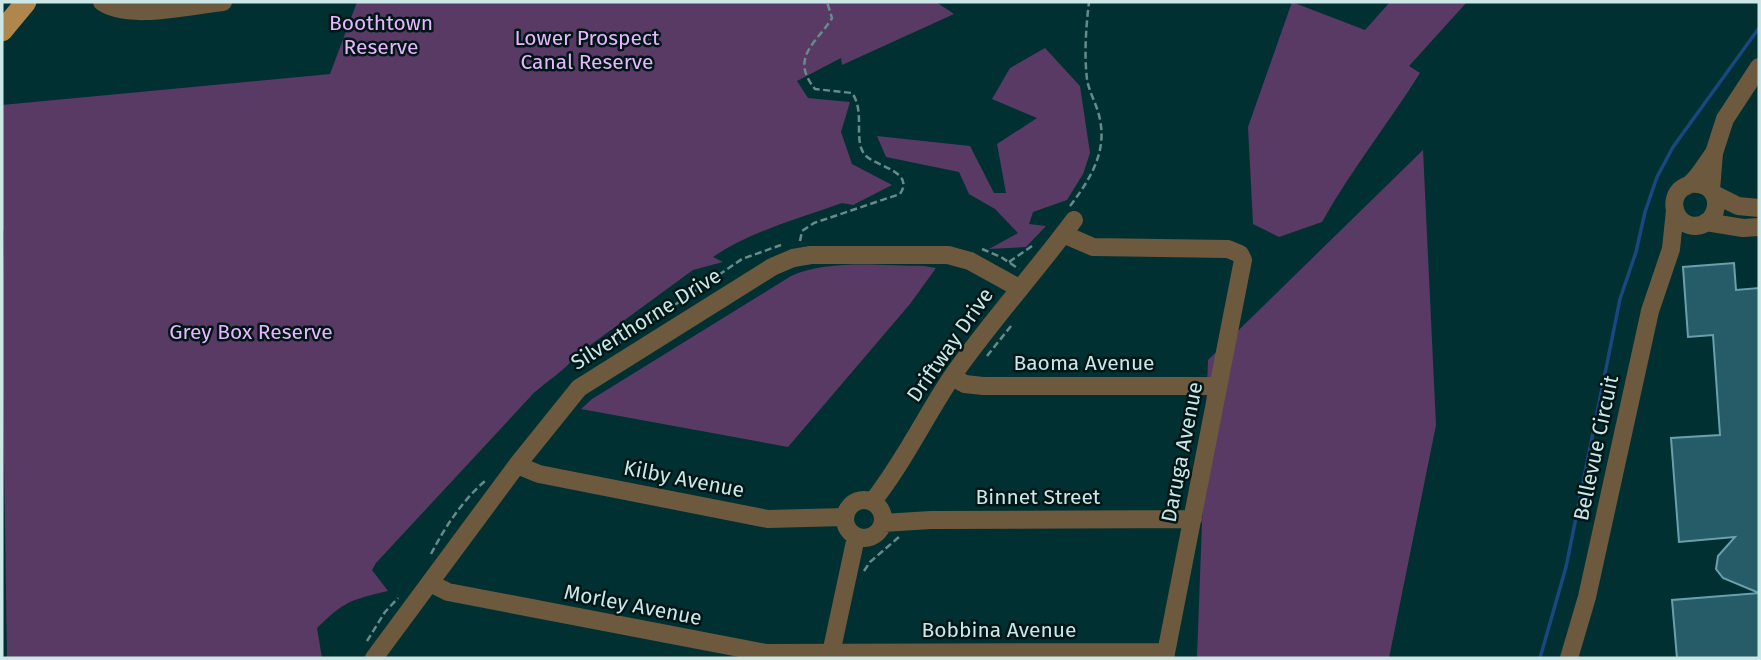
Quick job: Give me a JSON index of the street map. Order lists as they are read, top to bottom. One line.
{"streets":{"street":["Silverthorne Drive","Driftway Drive","Baoma Avenue","Bellevue Circuit","Daruga Avenue","Kilby Avenue","Binnet Street","Morley Avenue","Bobbina Avenue"]},"crossings":[["Silverthorne Drive","Driftway Drive"],["Silverthorne Drive","Kilby Avenue"],["Silverthorne Drive","Morley Avenue"],["Driftway Drive","Baoma Avenue"],["Driftway Drive","Daruga Avenue"],["Driftway Drive","Kilby Avenue"],["Driftway Drive","Binnet Street"],["Baoma Avenue","Daruga Avenue"],["Daruga Avenue","Binnet Street"],["Daruga Avenue","Bobbina Avenue"],["Kilby Avenue","Binnet Street"],["Morley Avenue","Bobbina Avenue"]],"parks":["Boothtown Reserve","Lower Prospect Canal Reserve","Grey Box Reserve"]}
